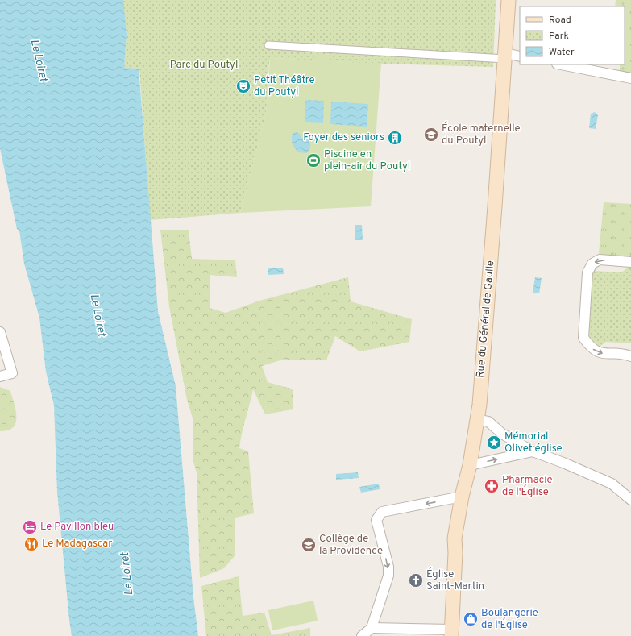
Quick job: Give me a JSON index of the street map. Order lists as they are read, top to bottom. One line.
{"streets":{"main road":["Rue du Général de Gaulle"]},"water":["Le Loiret"],"parks":["Parc du Poutyl"],"places":{"theatre":["Petit Théâtre du Poutyl"],"school or university":["École maternelle du Poutyl","Collège de la Providence"],"building":["Foyer des seniors"],"sports":["Piscine en plein-air du Poutyl"],"place":["Mémorial Olivet église"],"pharmacy":["Pharmacie de l'Église"],"hotel":["Le Pavillon bleu"],"restaurant":["Le Madagascar"],"church":["Église Saint-Martin"],"shop":["Boulangerie de l'Église"]},"legend":["Road","Park","Water"]}
